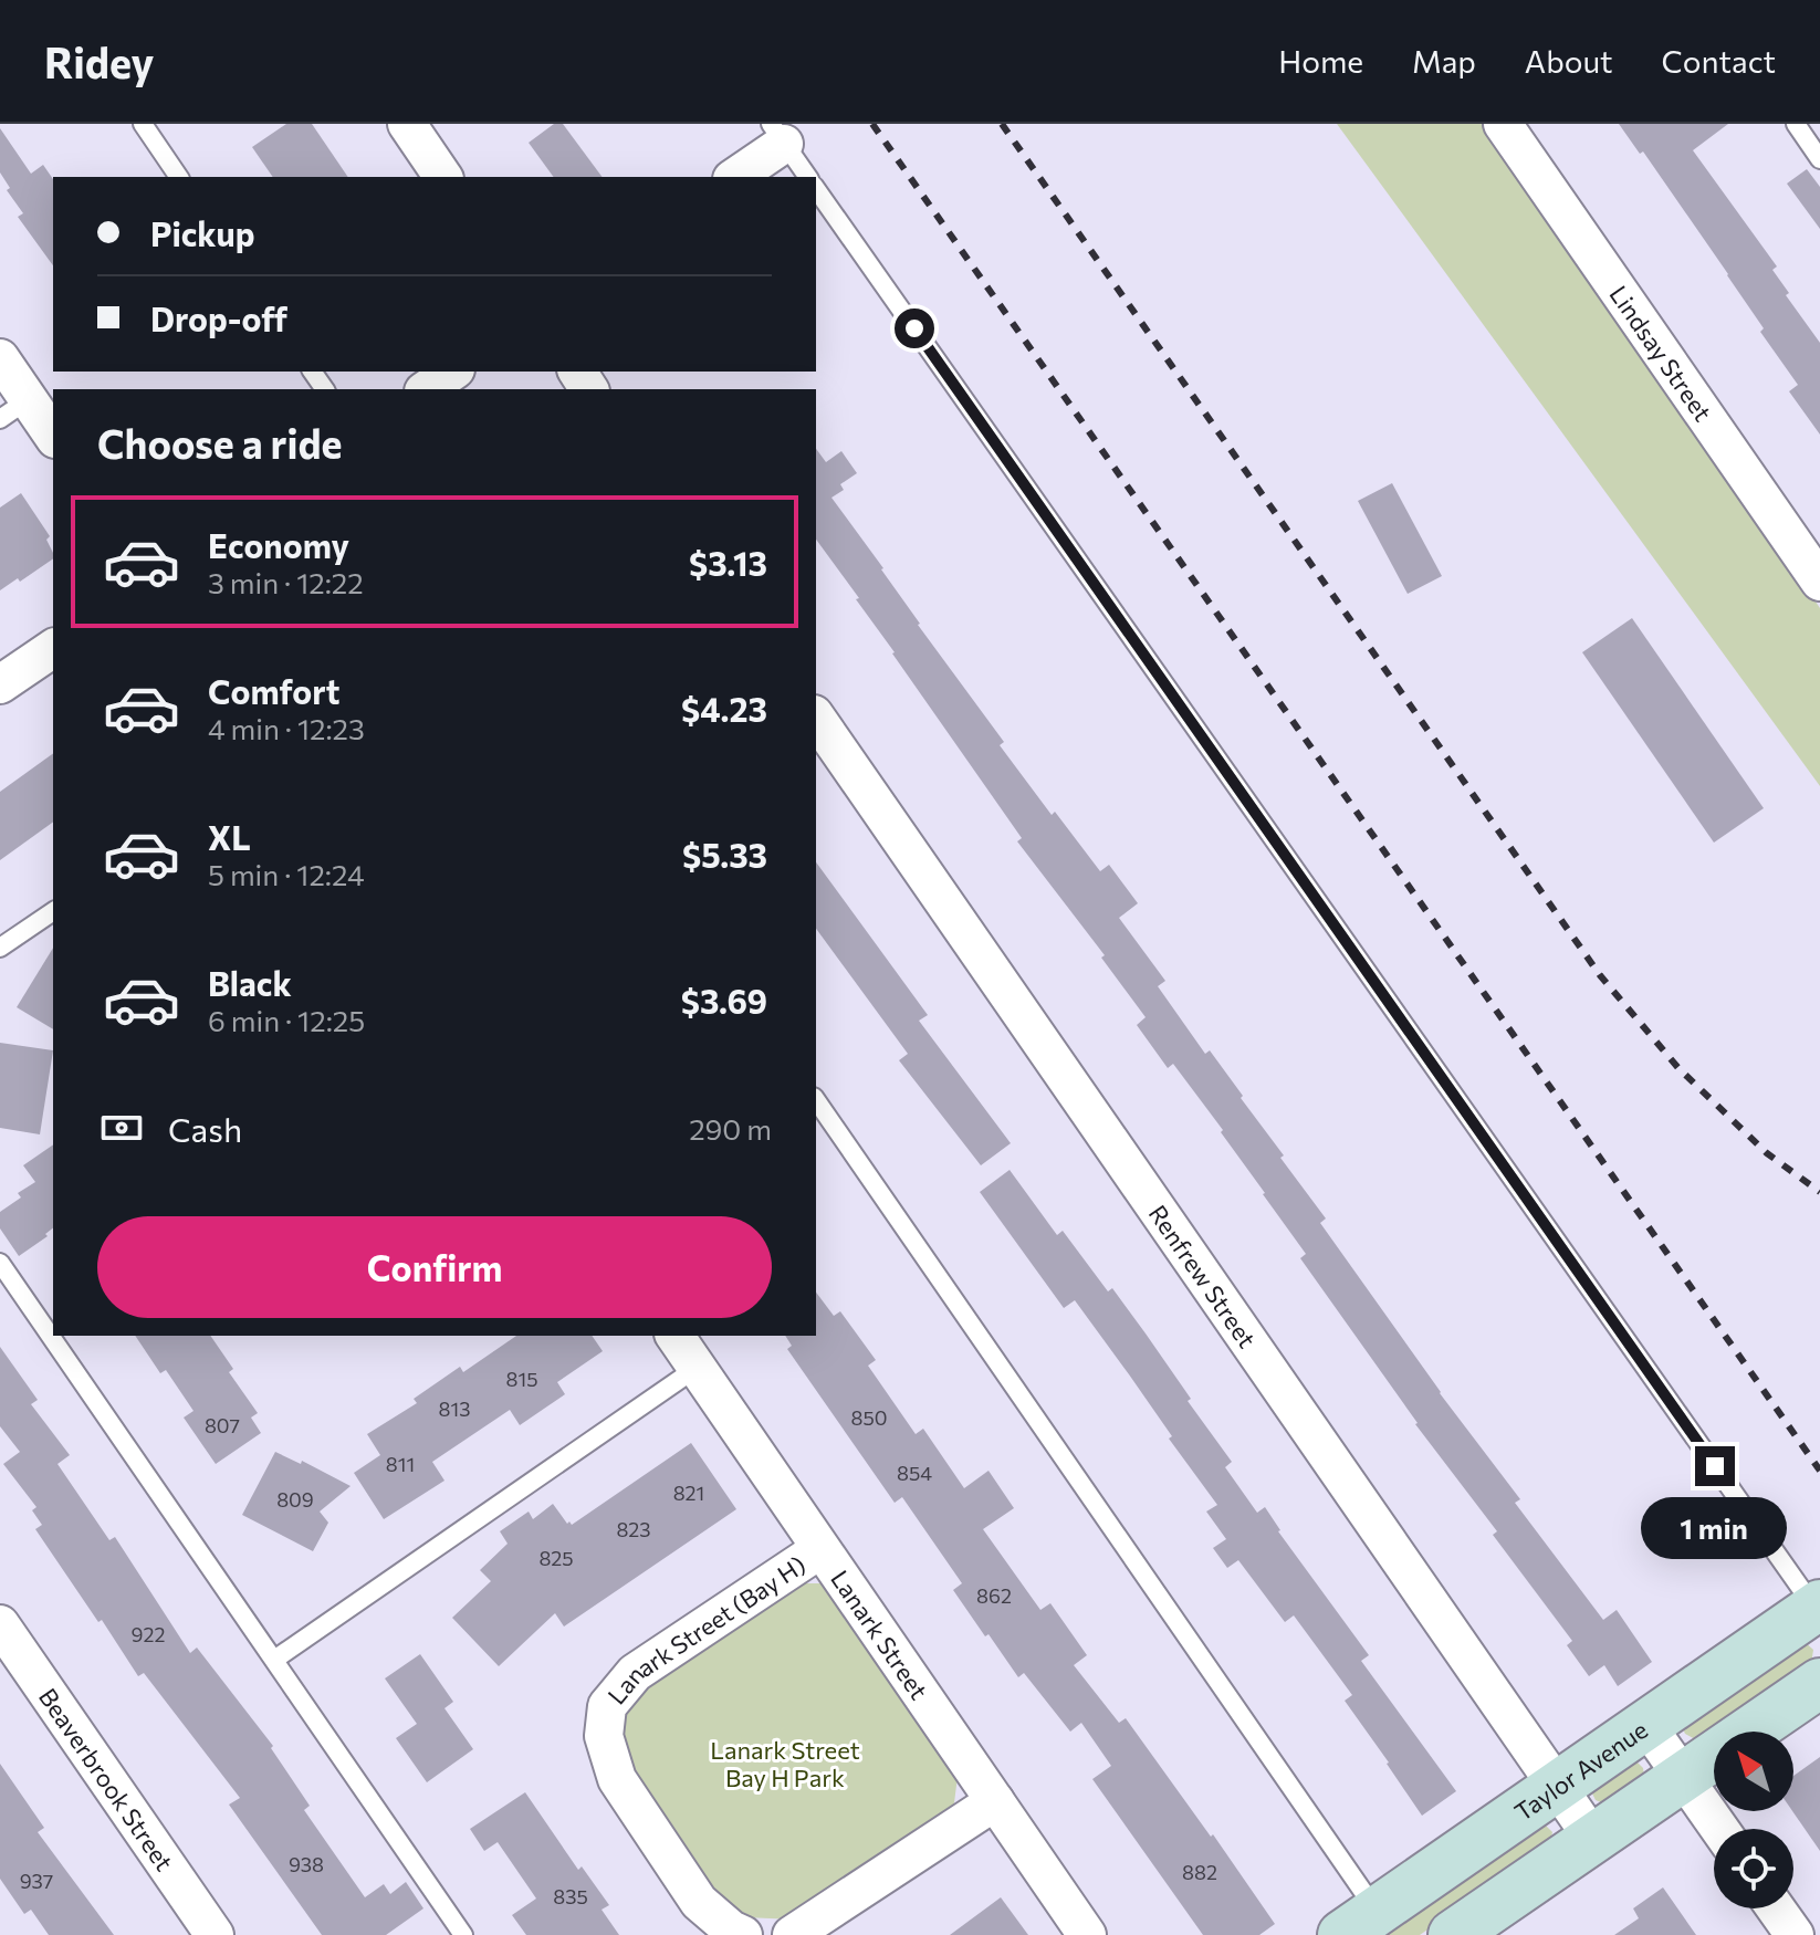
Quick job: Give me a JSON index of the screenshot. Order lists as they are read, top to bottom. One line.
{"streets":{"main road":["Taylor Avenue"],"street":["Lindsay Street","Renfrew Street","Lanark Street (Bay H)","Lanark Street","Beaverbrook Street"]},"crossings":[["Renfrew Street","Taylor Avenue"],["Lanark Street (Bay H)","Lanark Street"]],"parks":["Lanark Street Bay H Park"],"house_numbers":["815","813","850","807","811","854","821","809","823","825","862","922","938","882","937","835"],"north":"top left","page":{"header":"Ridey","nav":["Home","Map","About","Contact"],"banner":["Pickup","Drop-off"],"heading":"Choose a ride","list":[{"name":"Economy","note":"3 min · 12:22","value":"$3.13"},{"name":"Comfort","note":"4 min · 12:23","value":"$4.23"},{"name":"XL","note":"5 min · 12:24","value":"$5.33"},{"name":"Black","note":"6 min · 12:25","value":"$3.69"}],"pay":["Cash","290 m"],"buttons":"Confirm","bubble":"1 min"}}
